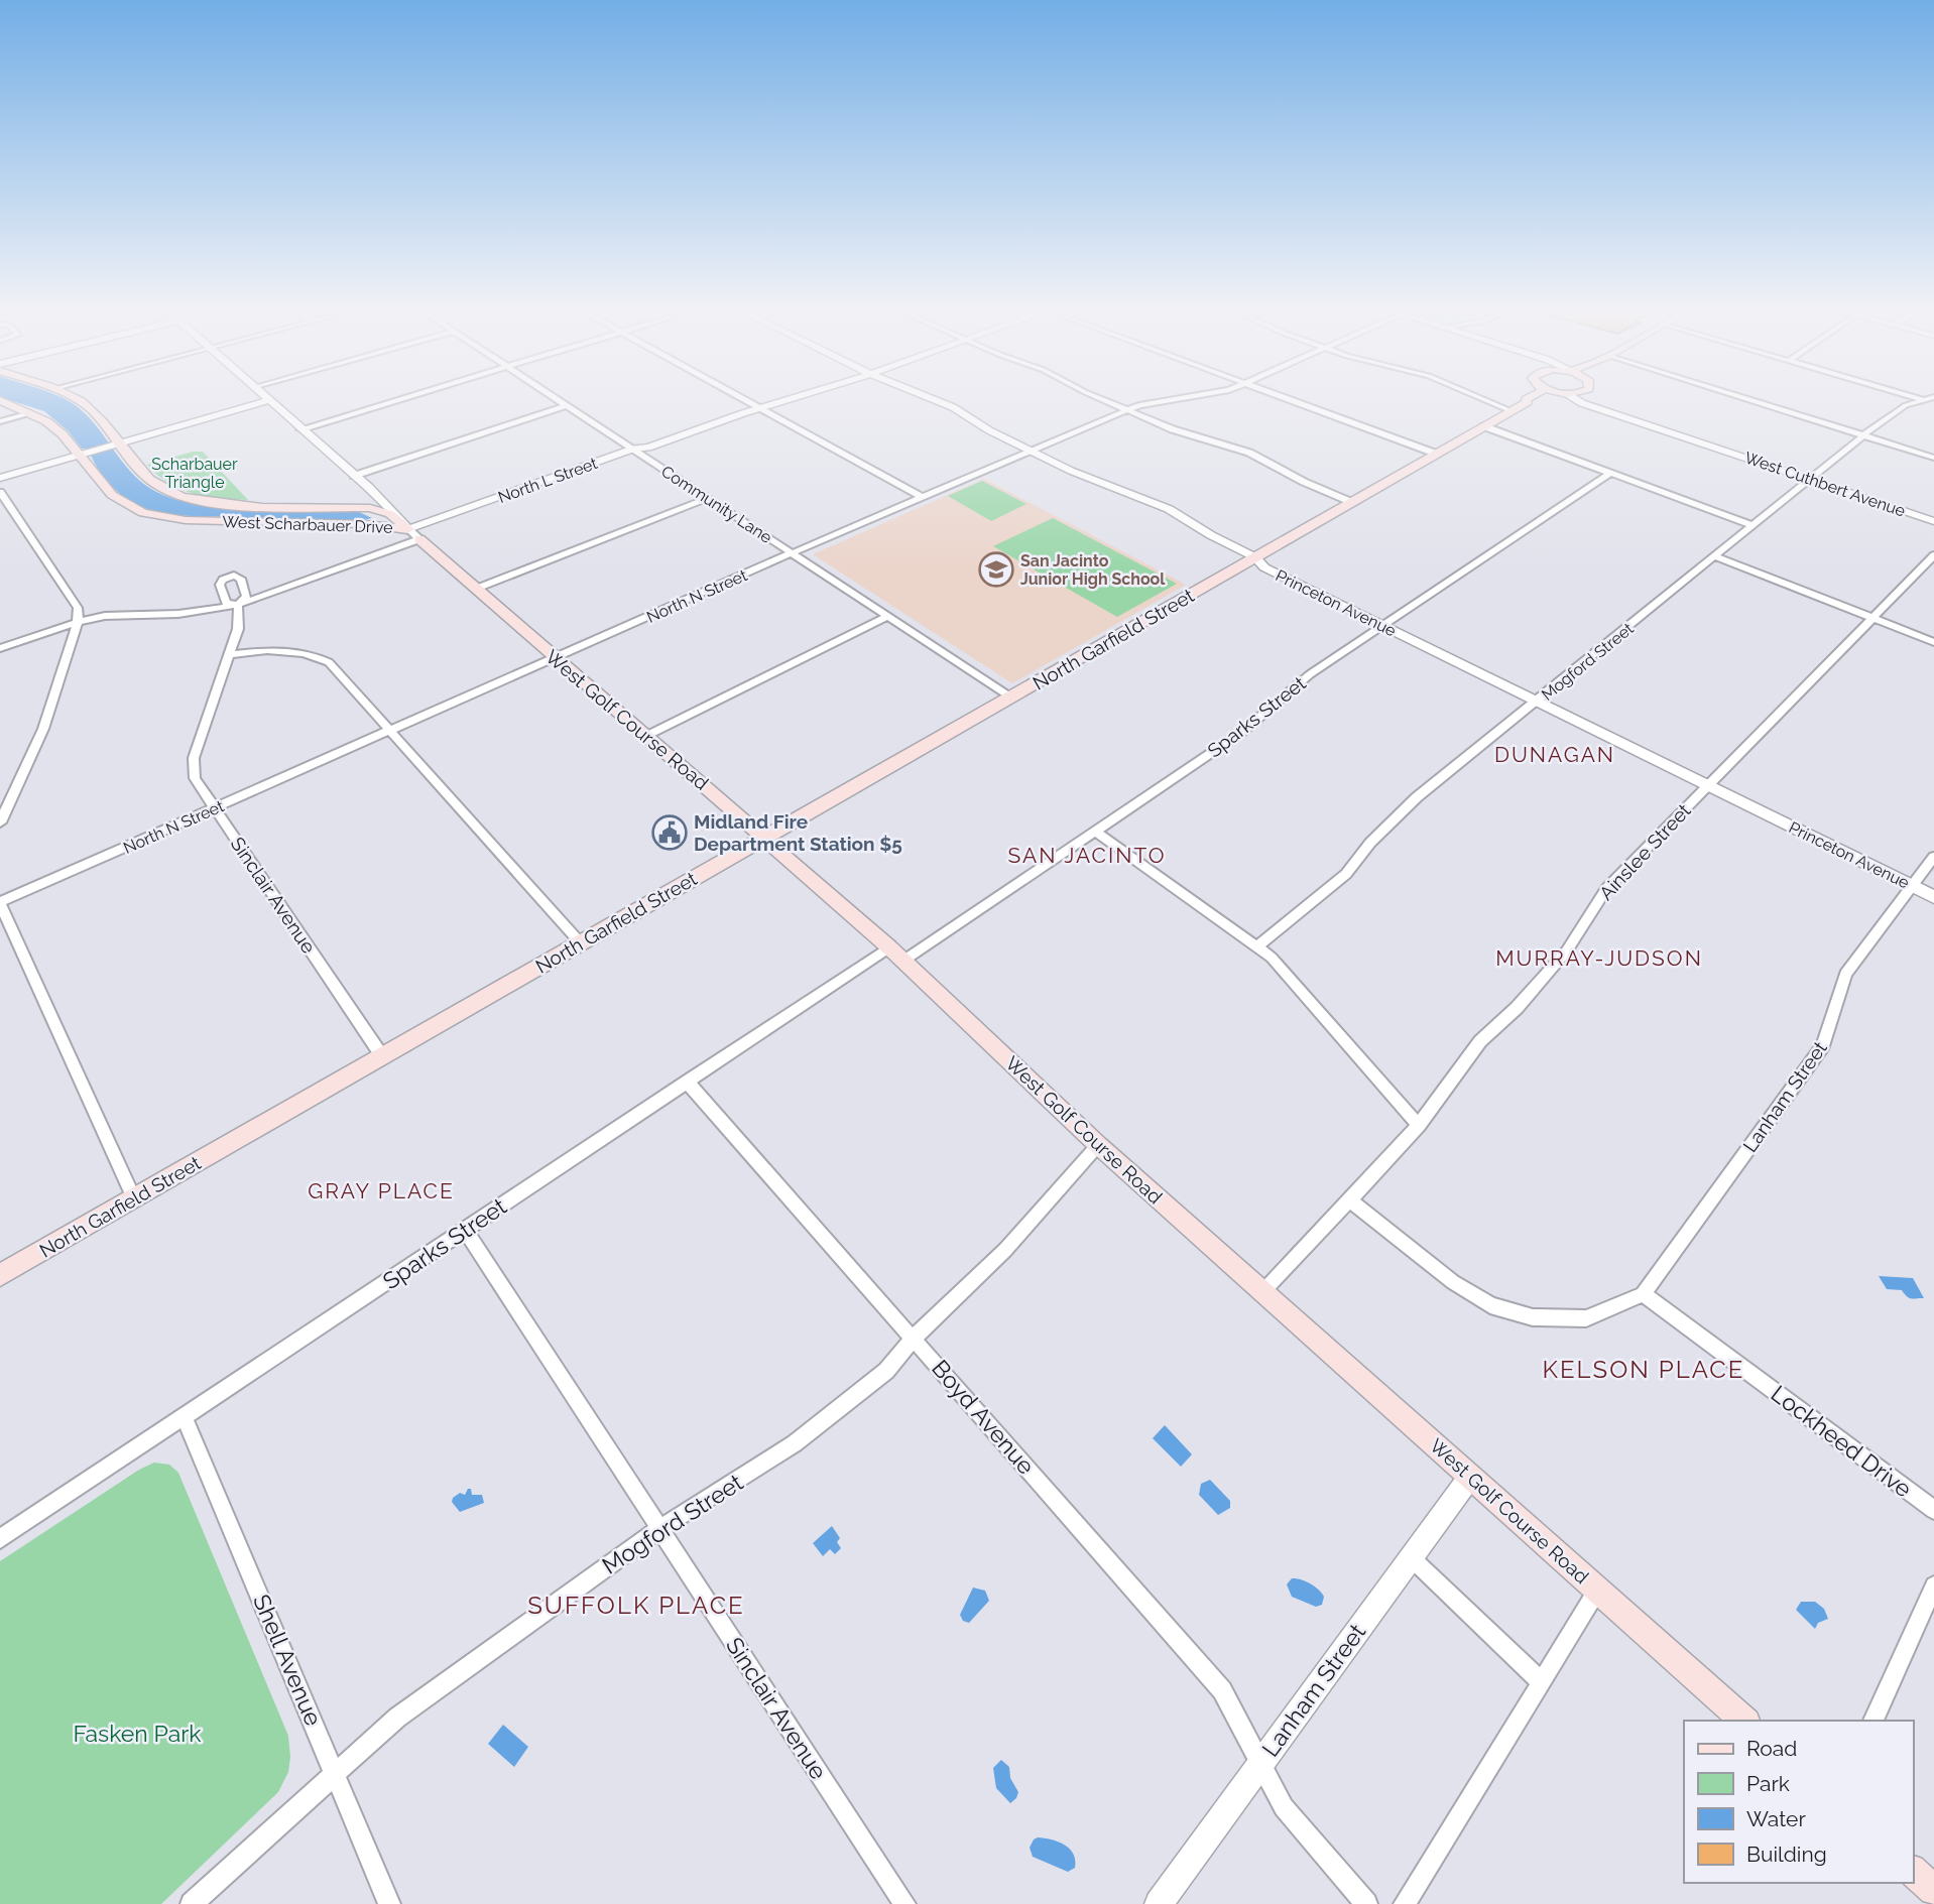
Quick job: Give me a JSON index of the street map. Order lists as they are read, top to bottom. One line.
{"streets":{"main road":["West Scharbauer Drive","North Garfield Street","West Golf Course Road"],"street":["North L Street","West Cuthbert Avenue","Community Lane","North N Street","Princeton Avenue","Mogford Street","Sparks Street","Ainslee Street","Sinclair Avenue","Lanham Street","Boyd Avenue","Lockheed Drive","Shell Avenue"]},"crossings":[["North L Street","Community Lane"],["North L Street","West Scharbauer Drive"],["North L Street","West Golf Course Road"],["North L Street","Sinclair Avenue"],["West Cuthbert Avenue","Mogford Street"],["Community Lane","North N Street"],["Community Lane","North Garfield Street"],["West Scharbauer Drive","West Golf Course Road"],["North N Street","Princeton Avenue"],["North N Street","West Golf Course Road"],["North N Street","Sinclair Avenue"],["Princeton Avenue","North Garfield Street"],["Princeton Avenue","Mogford Street"],["Princeton Avenue","Sparks Street"],["Princeton Avenue","Ainslee Street"],["Princeton Avenue","Lanham Street"],["North Garfield Street","West Golf Course Road"],["North Garfield Street","Sinclair Avenue"],["Mogford Street","West Golf Course Road"],["Mogford Street","Sinclair Avenue"],["Mogford Street","Boyd Avenue"],["Mogford Street","Shell Avenue"],["Sparks Street","West Golf Course Road"],["Sparks Street","Sinclair Avenue"],["Sparks Street","Boyd Avenue"],["Sparks Street","Shell Avenue"],["West Golf Course Road","Ainslee Street"],["West Golf Course Road","Lanham Street"],["Lanham Street","Boyd Avenue"],["Lanham Street","Lockheed Drive"]],"districts":["DUNAGAN","SAN JACINTO","MURRAY-JUDSON","GRAY PLACE","KELSON PLACE","SUFFOLK PLACE"],"parks":["Scharbauer Triangle","Fasken Park"],"places":{"school or university":["San Jacinto Junior High School"],"public building":["Midland Fire Department Station $5"]},"legend":["Road","Park","Water","Building"]}
